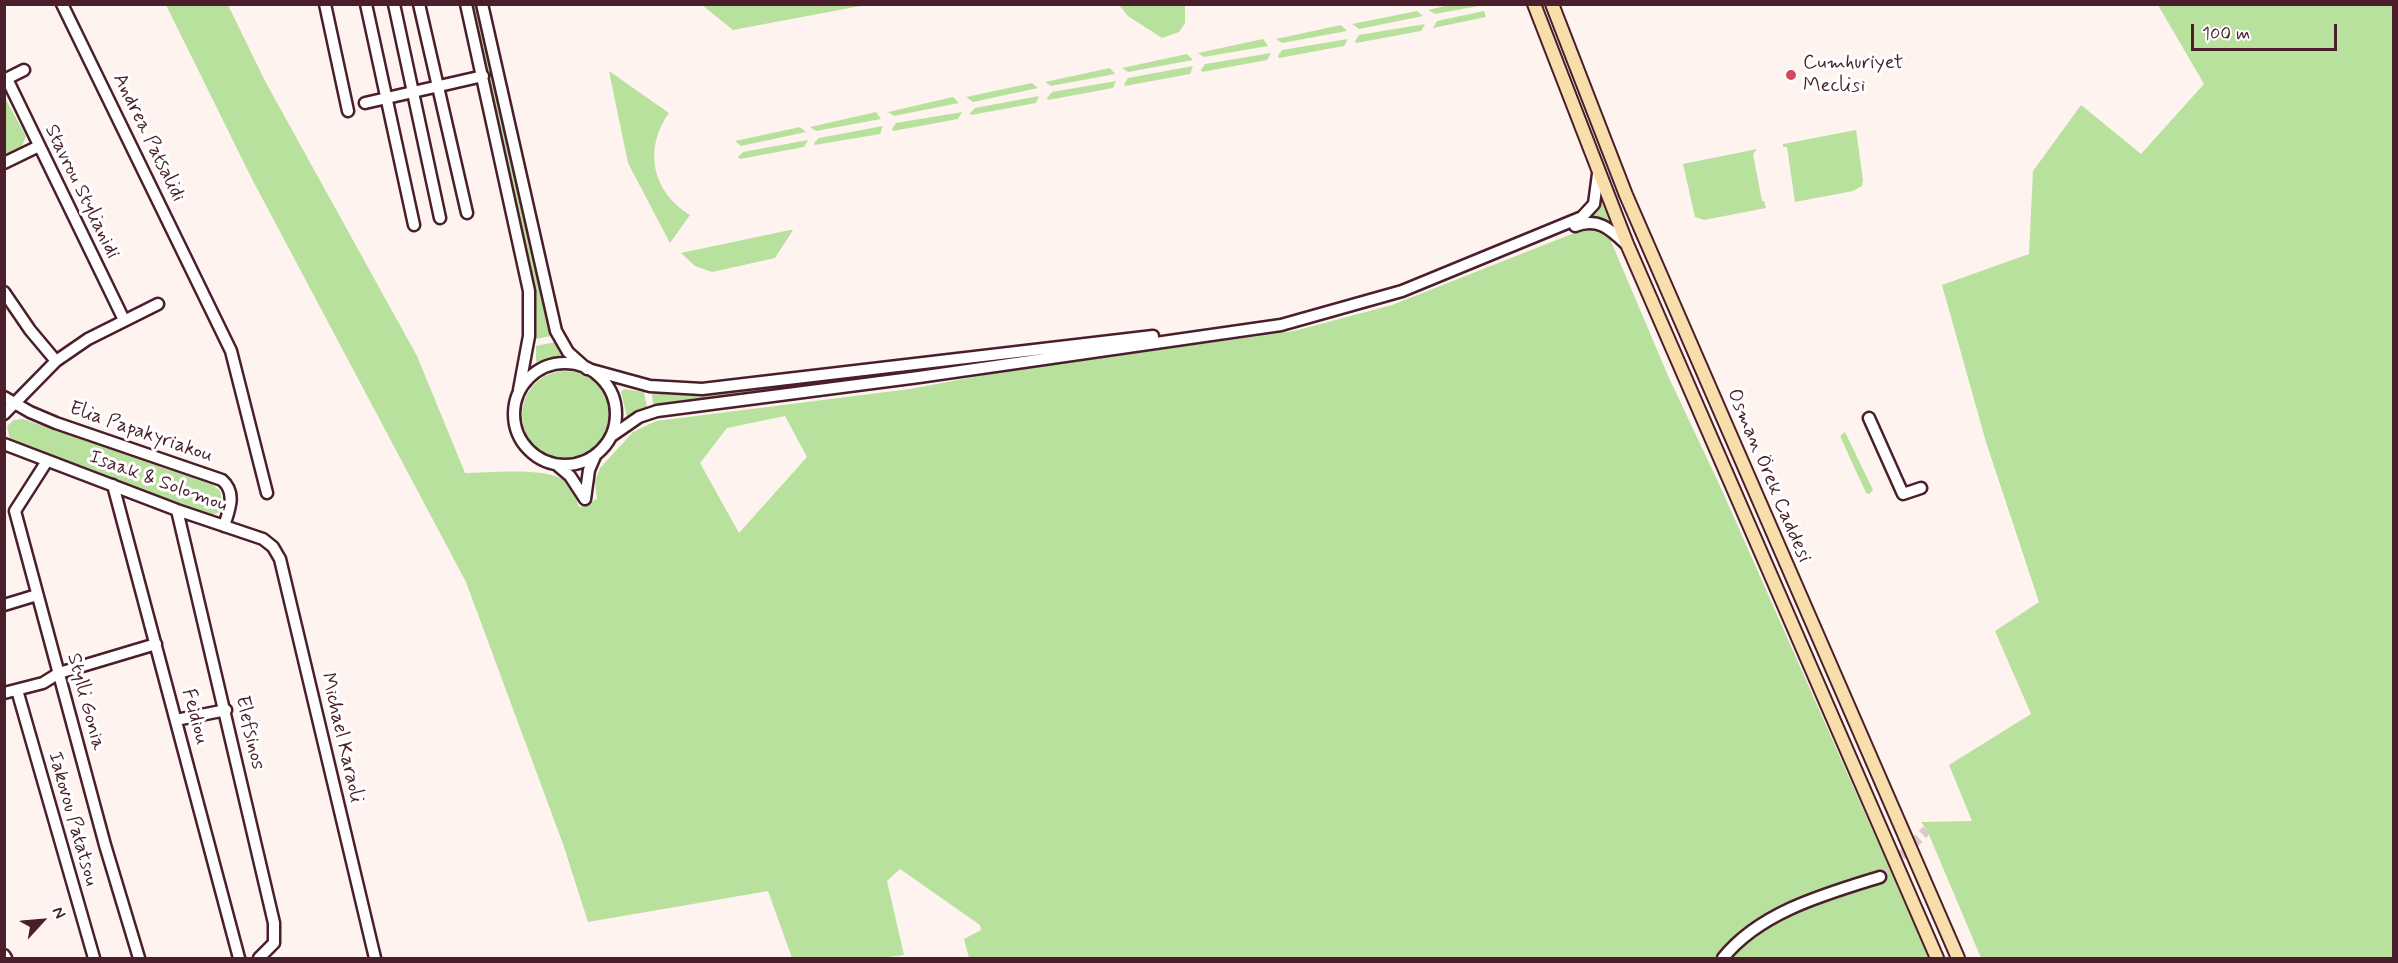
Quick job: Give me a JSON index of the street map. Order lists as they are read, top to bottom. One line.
{"streets":{"main road":["Osman Örek Caddesi"],"street":["Andrea Patsalidi","Stavrou Stylianidi","Elia Papakyriakou","Isaak & Solomou","Stylli Gonia","Feidiou","Elefsinos","Michael Karaoli","Iakovou Patatsou"]},"crossings":[["Elia Papakyriakou","Isaak & Solomou"],["Isaak & Solomou","Stylli Gonia"],["Isaak & Solomou","Feidiou"],["Isaak & Solomou","Elefsinos"],["Isaak & Solomou","Michael Karaoli"]],"places":["Cumhuriyet Meclisi"],"scale_bar":"100 m","north":"top right"}
